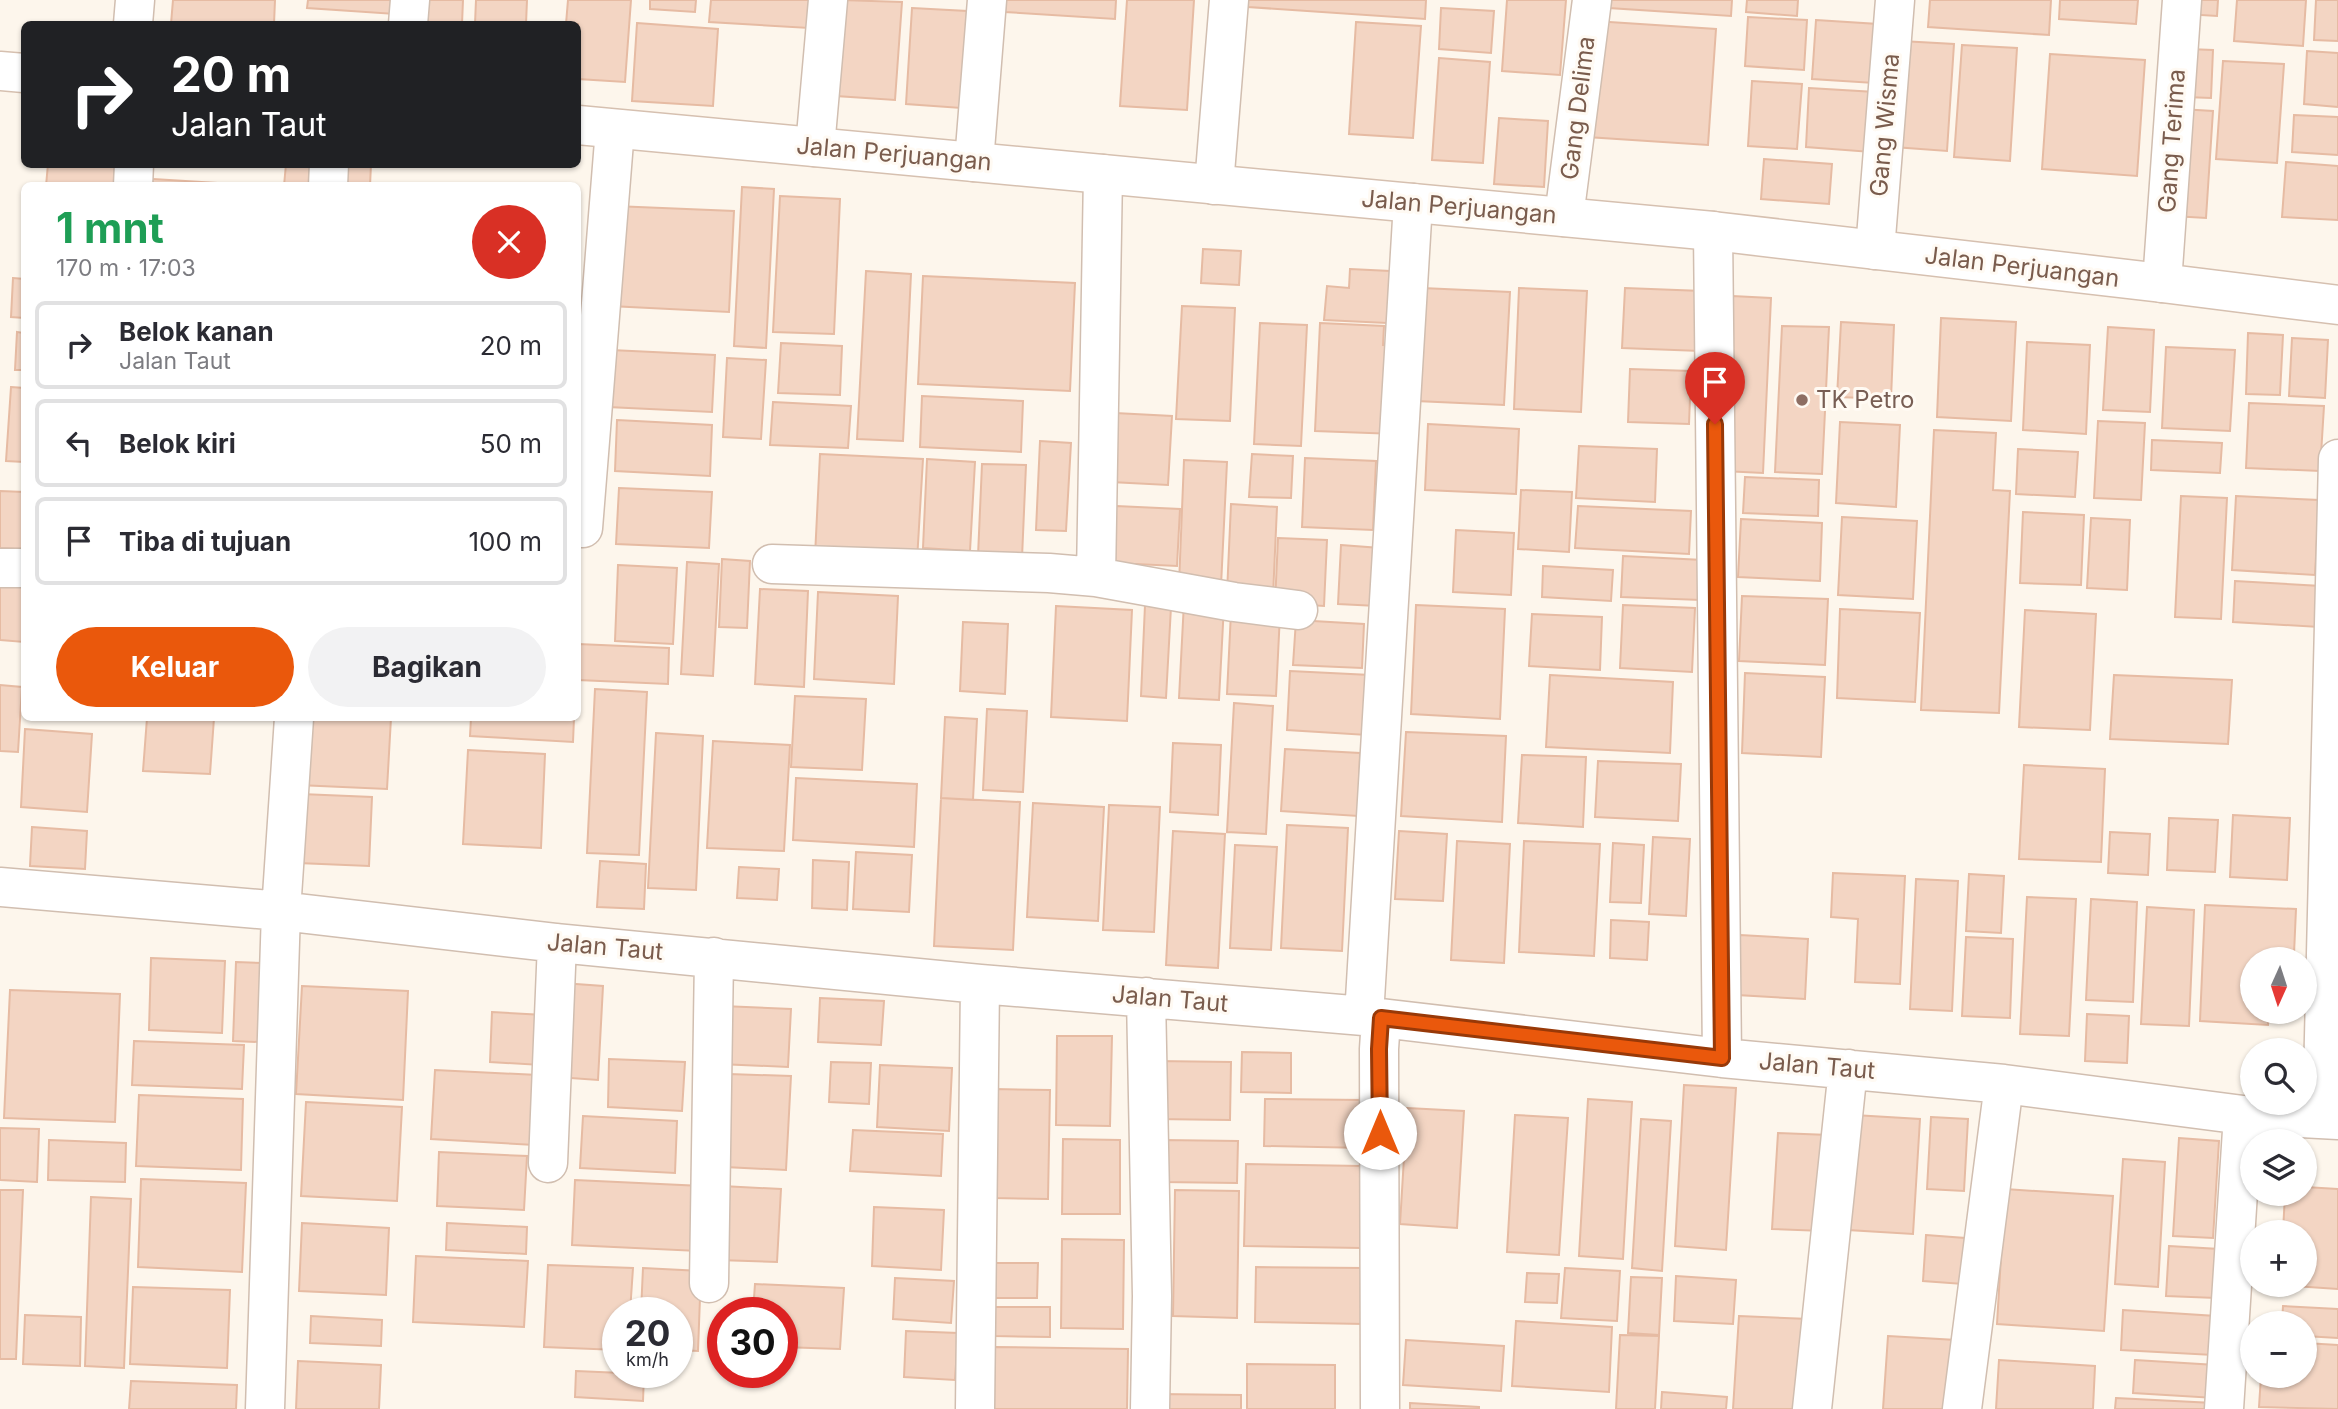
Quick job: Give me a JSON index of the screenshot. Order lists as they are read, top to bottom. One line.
{"streets":{"street":["Gang Delima","Gang Wisma","Gang Terima","Jalan Perjuangan","Jalan Taut"]},"crossings":[["Gang Delima","Jalan Perjuangan"],["Gang Wisma","Jalan Perjuangan"],["Gang Terima","Jalan Perjuangan"]],"places":["TK Petro"],"north":"bottom","page":{"turn":["20 m","Jalan Taut"],"heading":["1 mnt","170 m · 17:03"],"list":[{"name":"Belok kanan","note":"Jalan Taut","value":"20 m"},{"name":"Belok kiri","value":"50 m"},{"name":"Tiba di tujuan","value":"100 m"}],"buttons":["Keluar","Bagikan"],"map_buttons":["+","−"],"speed":"20 km/h","limit":"30"}}
